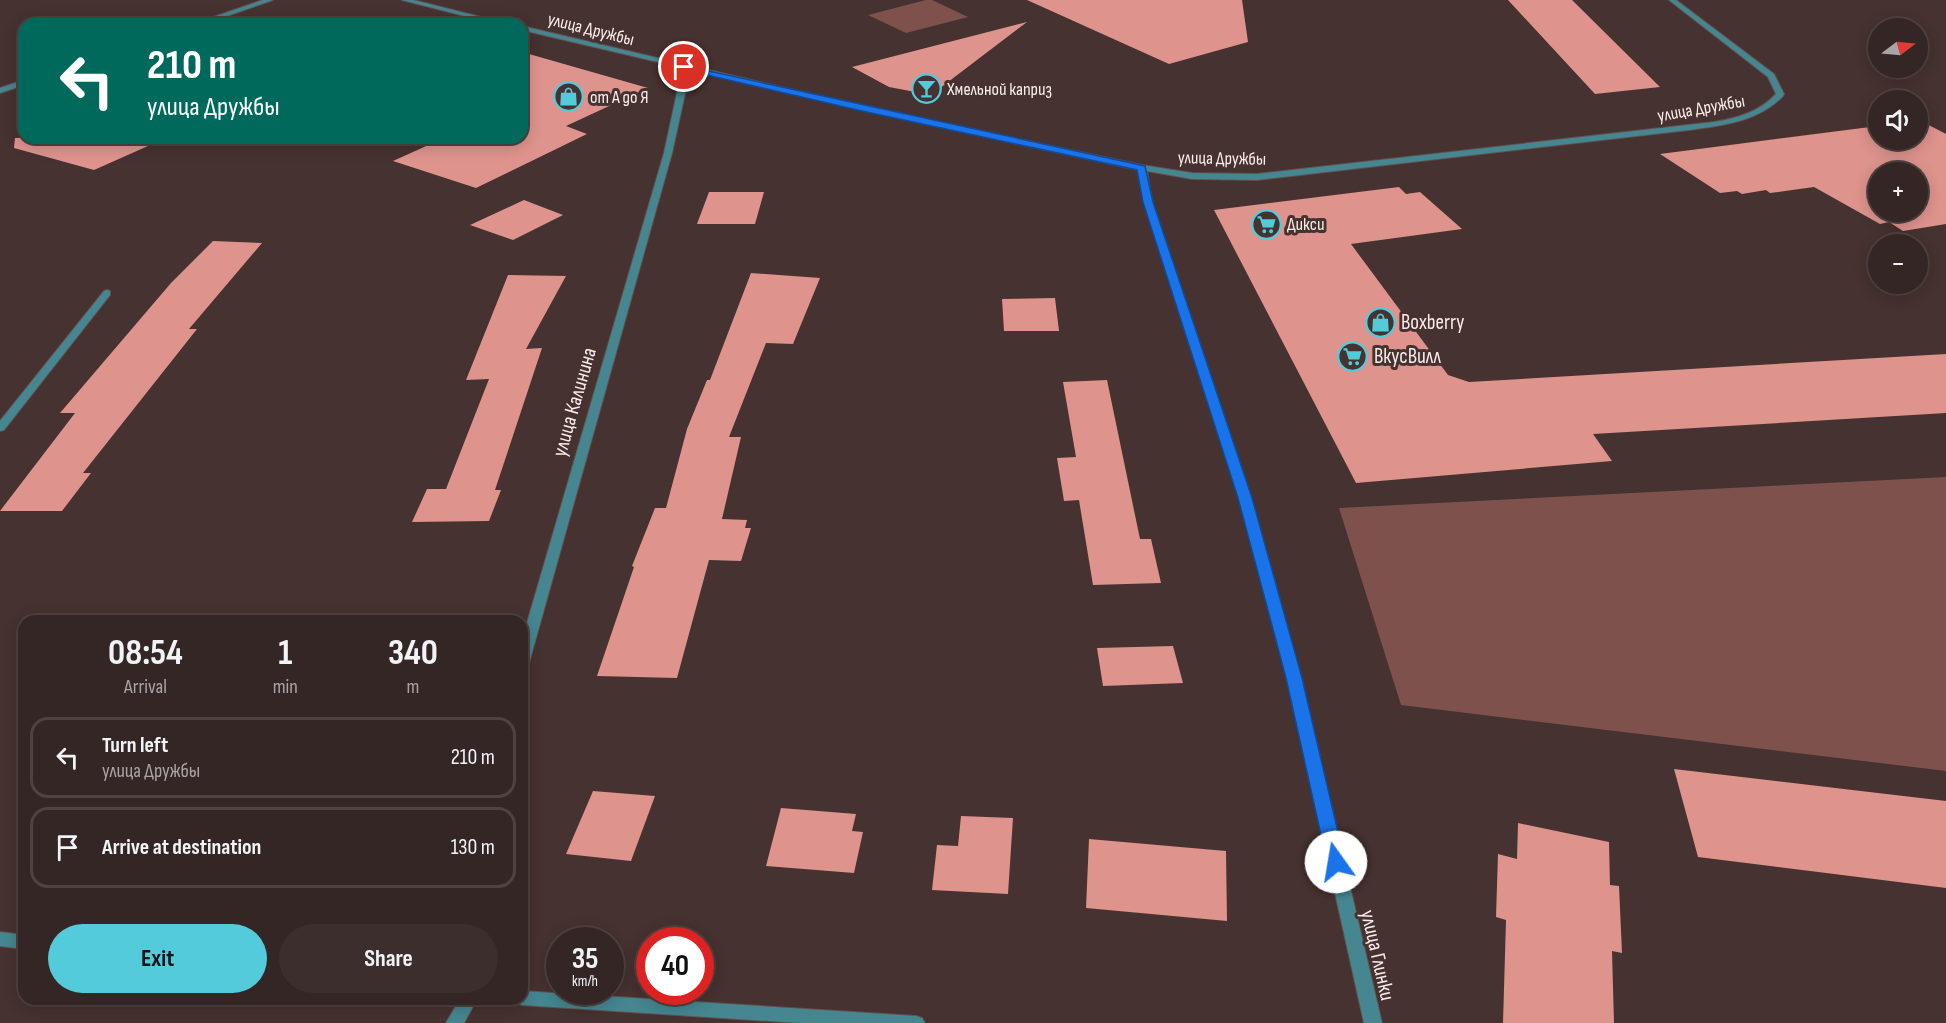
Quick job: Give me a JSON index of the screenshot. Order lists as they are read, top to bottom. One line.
{"streets":{"street":["улица Дружбы","улица Калинина","улица Глинки"]},"crossings":[["улица Дружбы","улица Калинина"],["улица Дружбы","улица Глинки"]],"places":{"bar":["Хмельной каприз"],"shop":["от А до Я","Boxberry"],"supermarket":["Дикси","ВкусВилл"]},"north":"right","page":{"map_buttons":["+","−"],"turn":["210 m","улица Дружбы"],"eta":["08:54","Arrival","1","min","340","m"],"list":[{"name":"Turn left","note":"улица Дружбы","value":"210 m"},{"name":"Arrive at destination","value":"130 m"}],"buttons":["Exit","Share"],"speed":"35 km/h","limit":"40"}}
